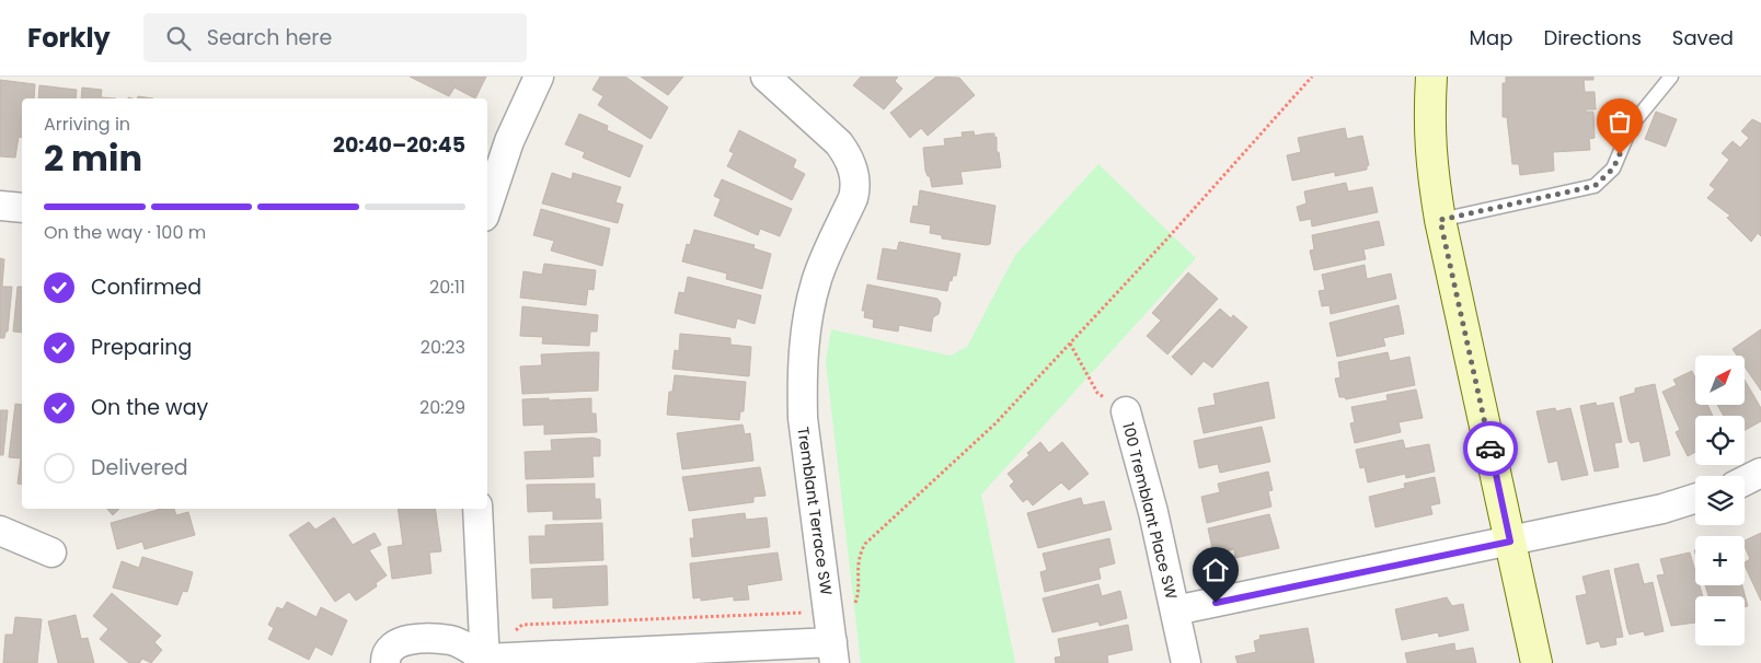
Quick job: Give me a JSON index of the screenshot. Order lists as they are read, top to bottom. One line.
{"streets":{"street":["Tremblant Terrace SW","100 Tremblant Place SW"]},"north":"top right","page":{"header":"Forkly","search":"Search here","nav":["Map","Directions","Saved"],"heading":["2 min","Arriving in","20:40–20:45"],"bar":"On the way · 100 m","list":[["Confirmed","20:11"],["Preparing","20:23"],["On the way","20:29"],"Delivered"],"map_buttons":["+","−"]}}
